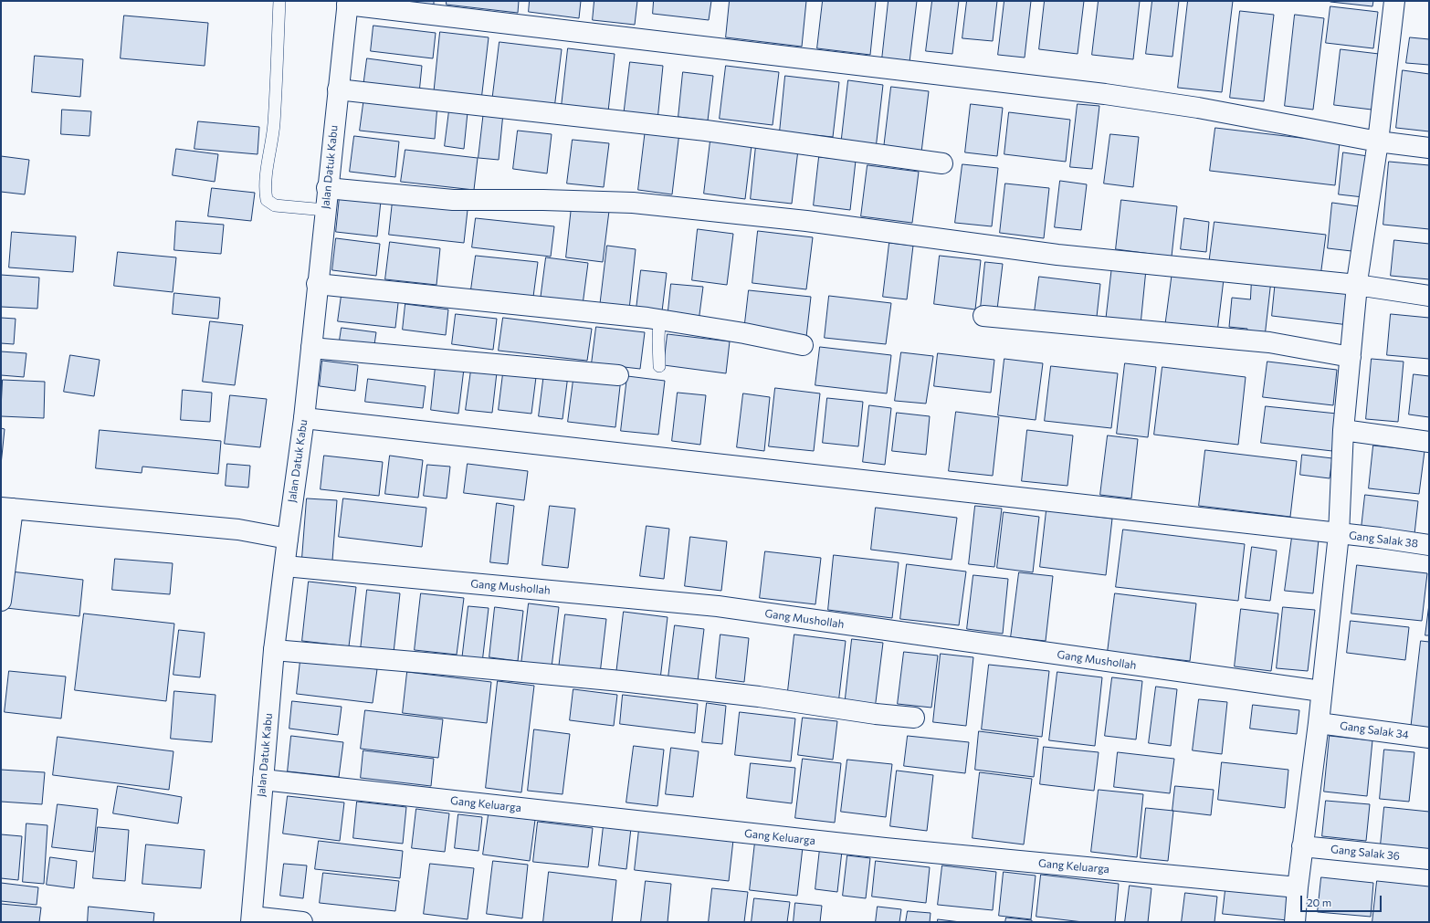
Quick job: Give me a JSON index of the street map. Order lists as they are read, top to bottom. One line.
{"streets":{"street":["Jalan Datuk Kabu","Gang Salak 38","Gang Mushollah","Gang Salak 34","Gang Keluarga","Gang Salak 36"]},"crossings":[["Jalan Datuk Kabu","Gang Salak 38"],["Jalan Datuk Kabu","Gang Mushollah"],["Jalan Datuk Kabu","Gang Keluarga"]],"scale_bar":"20 m"}
